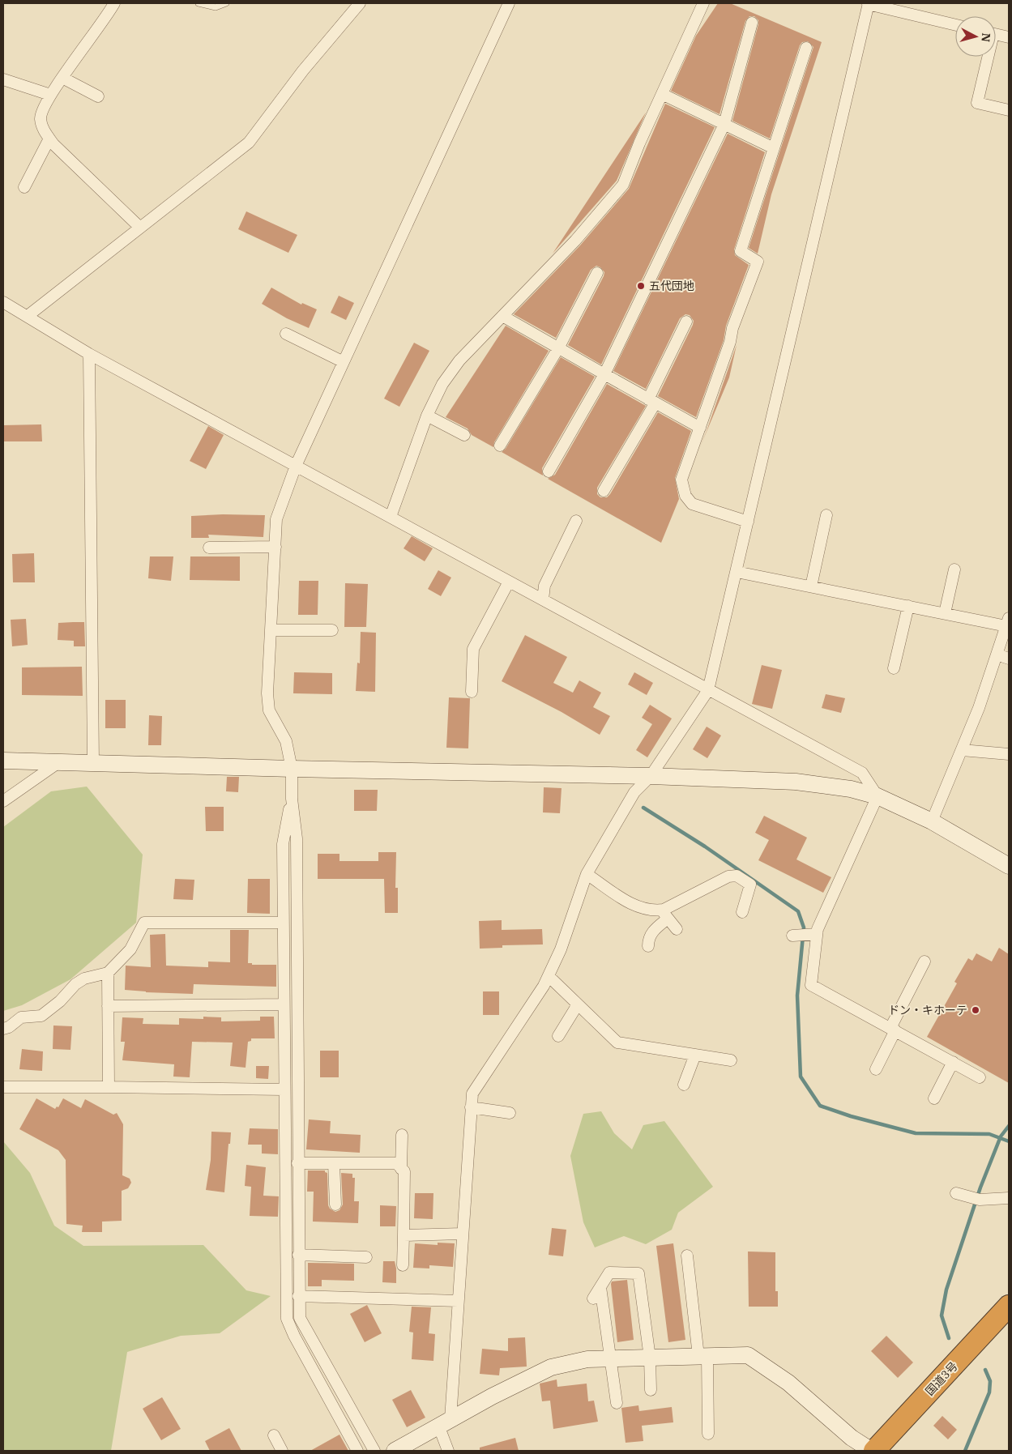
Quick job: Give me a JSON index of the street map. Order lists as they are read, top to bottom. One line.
{"streets":{"highway":["国道3号"]},"places":["五代団地","ドン・キホーテ"],"north":"right"}
